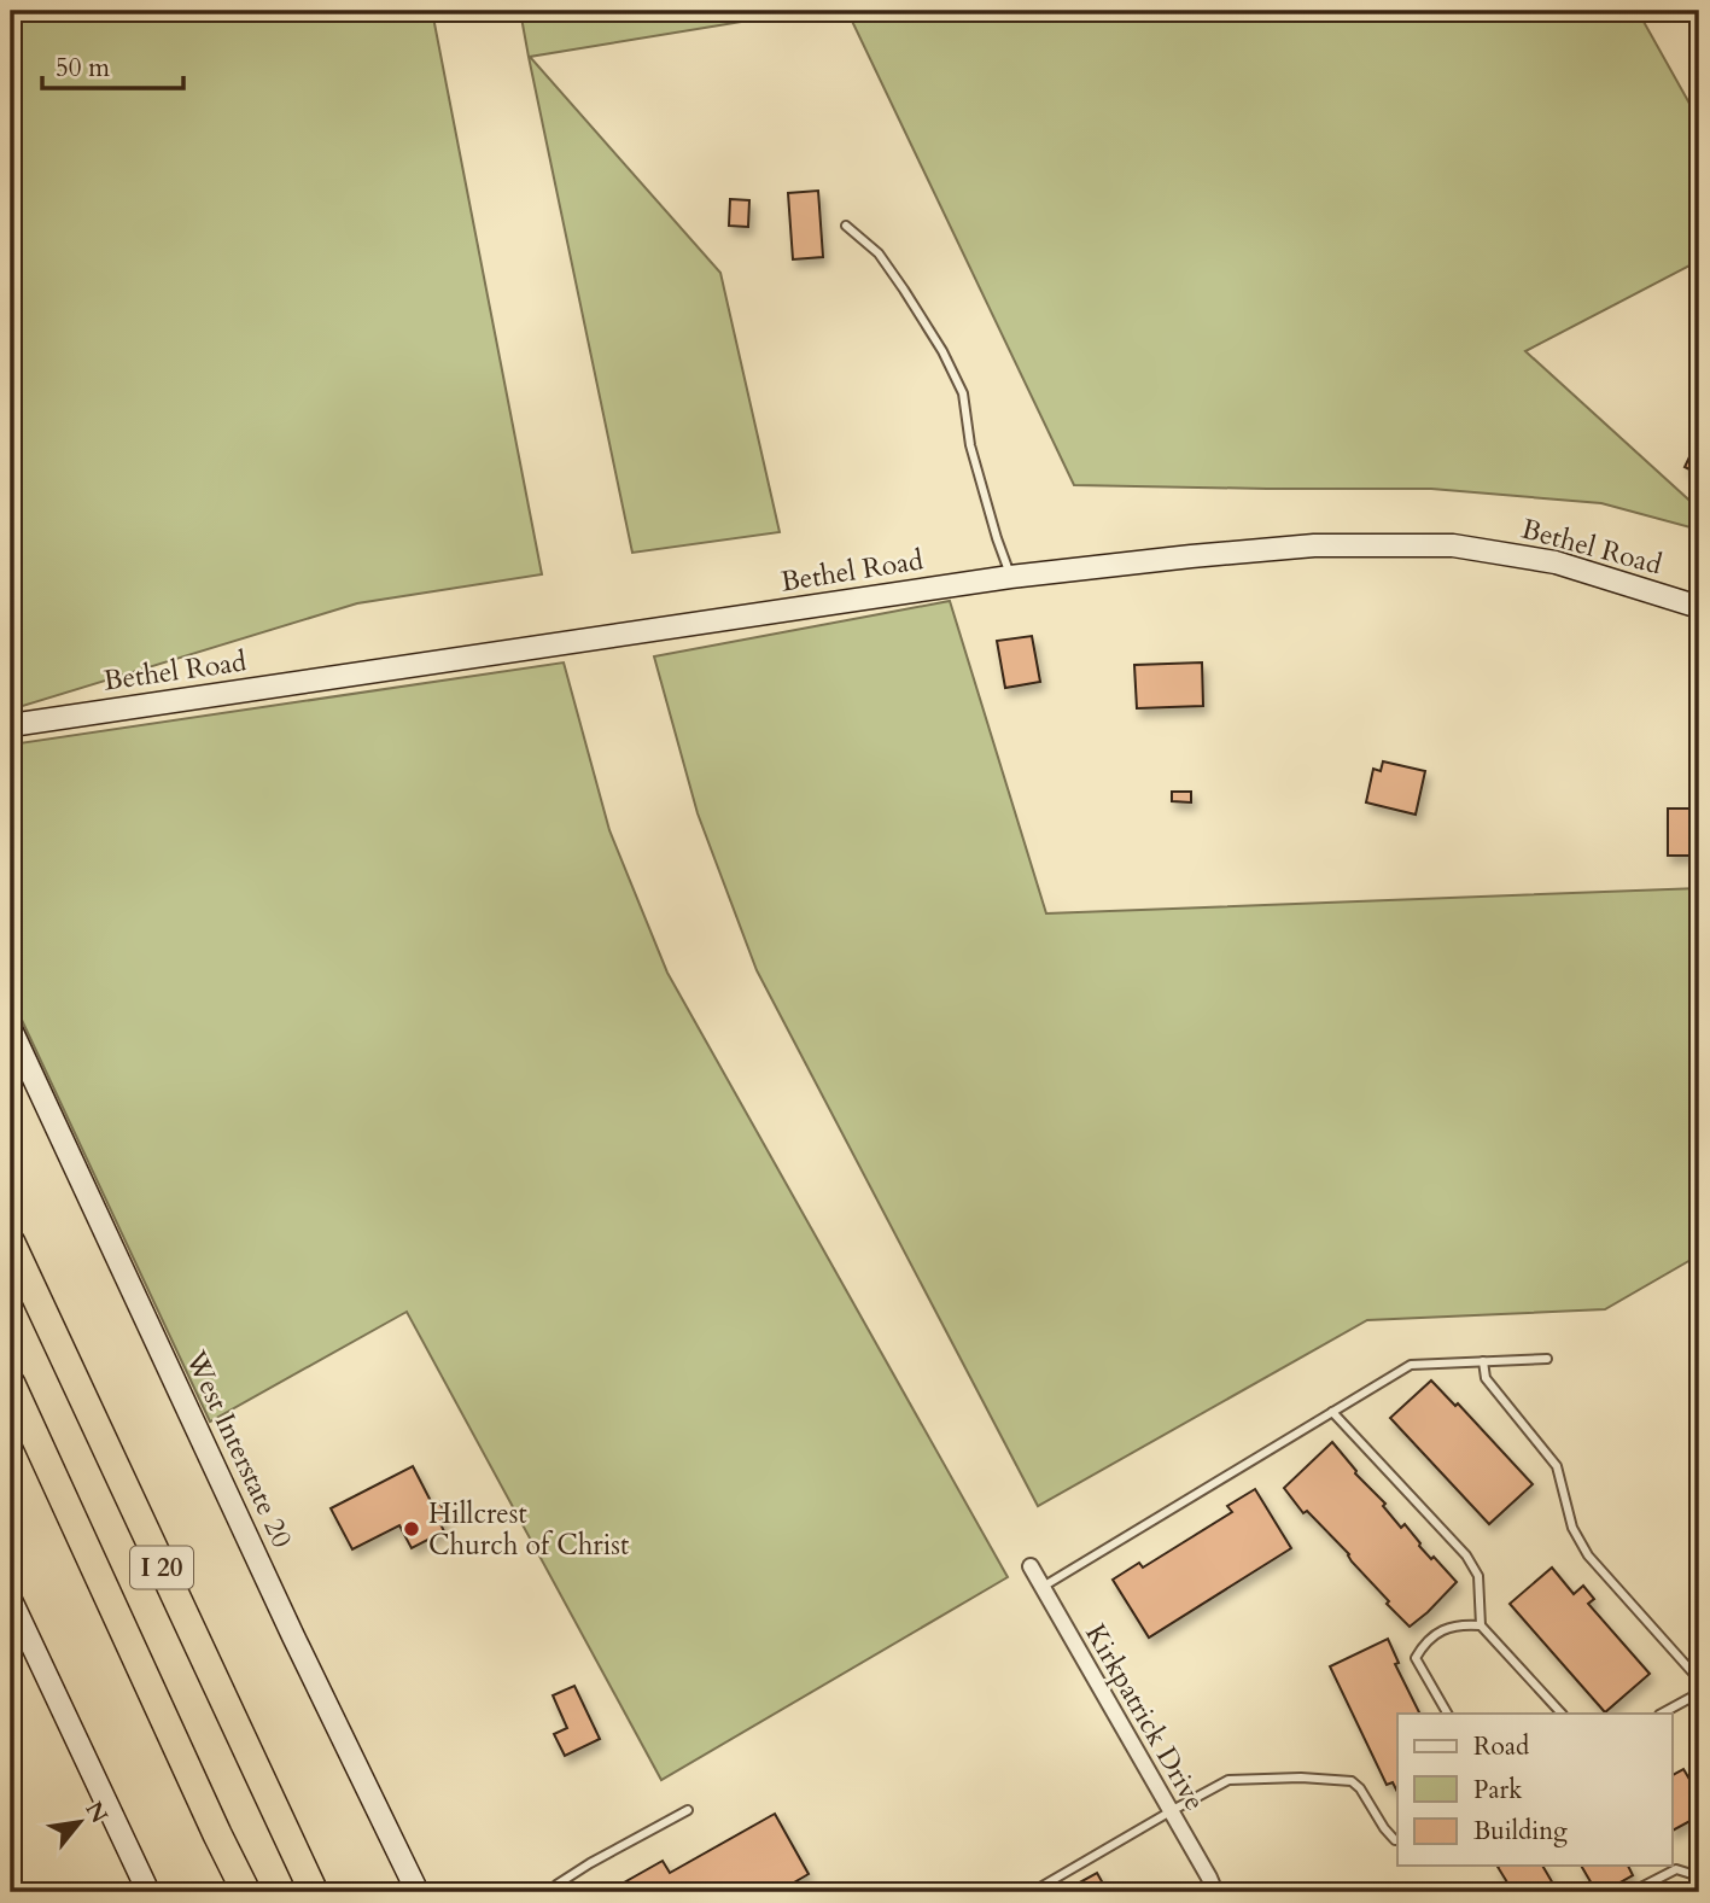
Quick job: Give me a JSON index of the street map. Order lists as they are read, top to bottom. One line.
{"streets":{"highway":["I 20"],"main road":["Bethel Road","West Interstate 20"],"street":["Kirkpatrick Drive"]},"places":["Hillcrest Church of Christ"],"legend":["Road","Park","Building"],"scale_bar":"50 m","north":"top right"}
